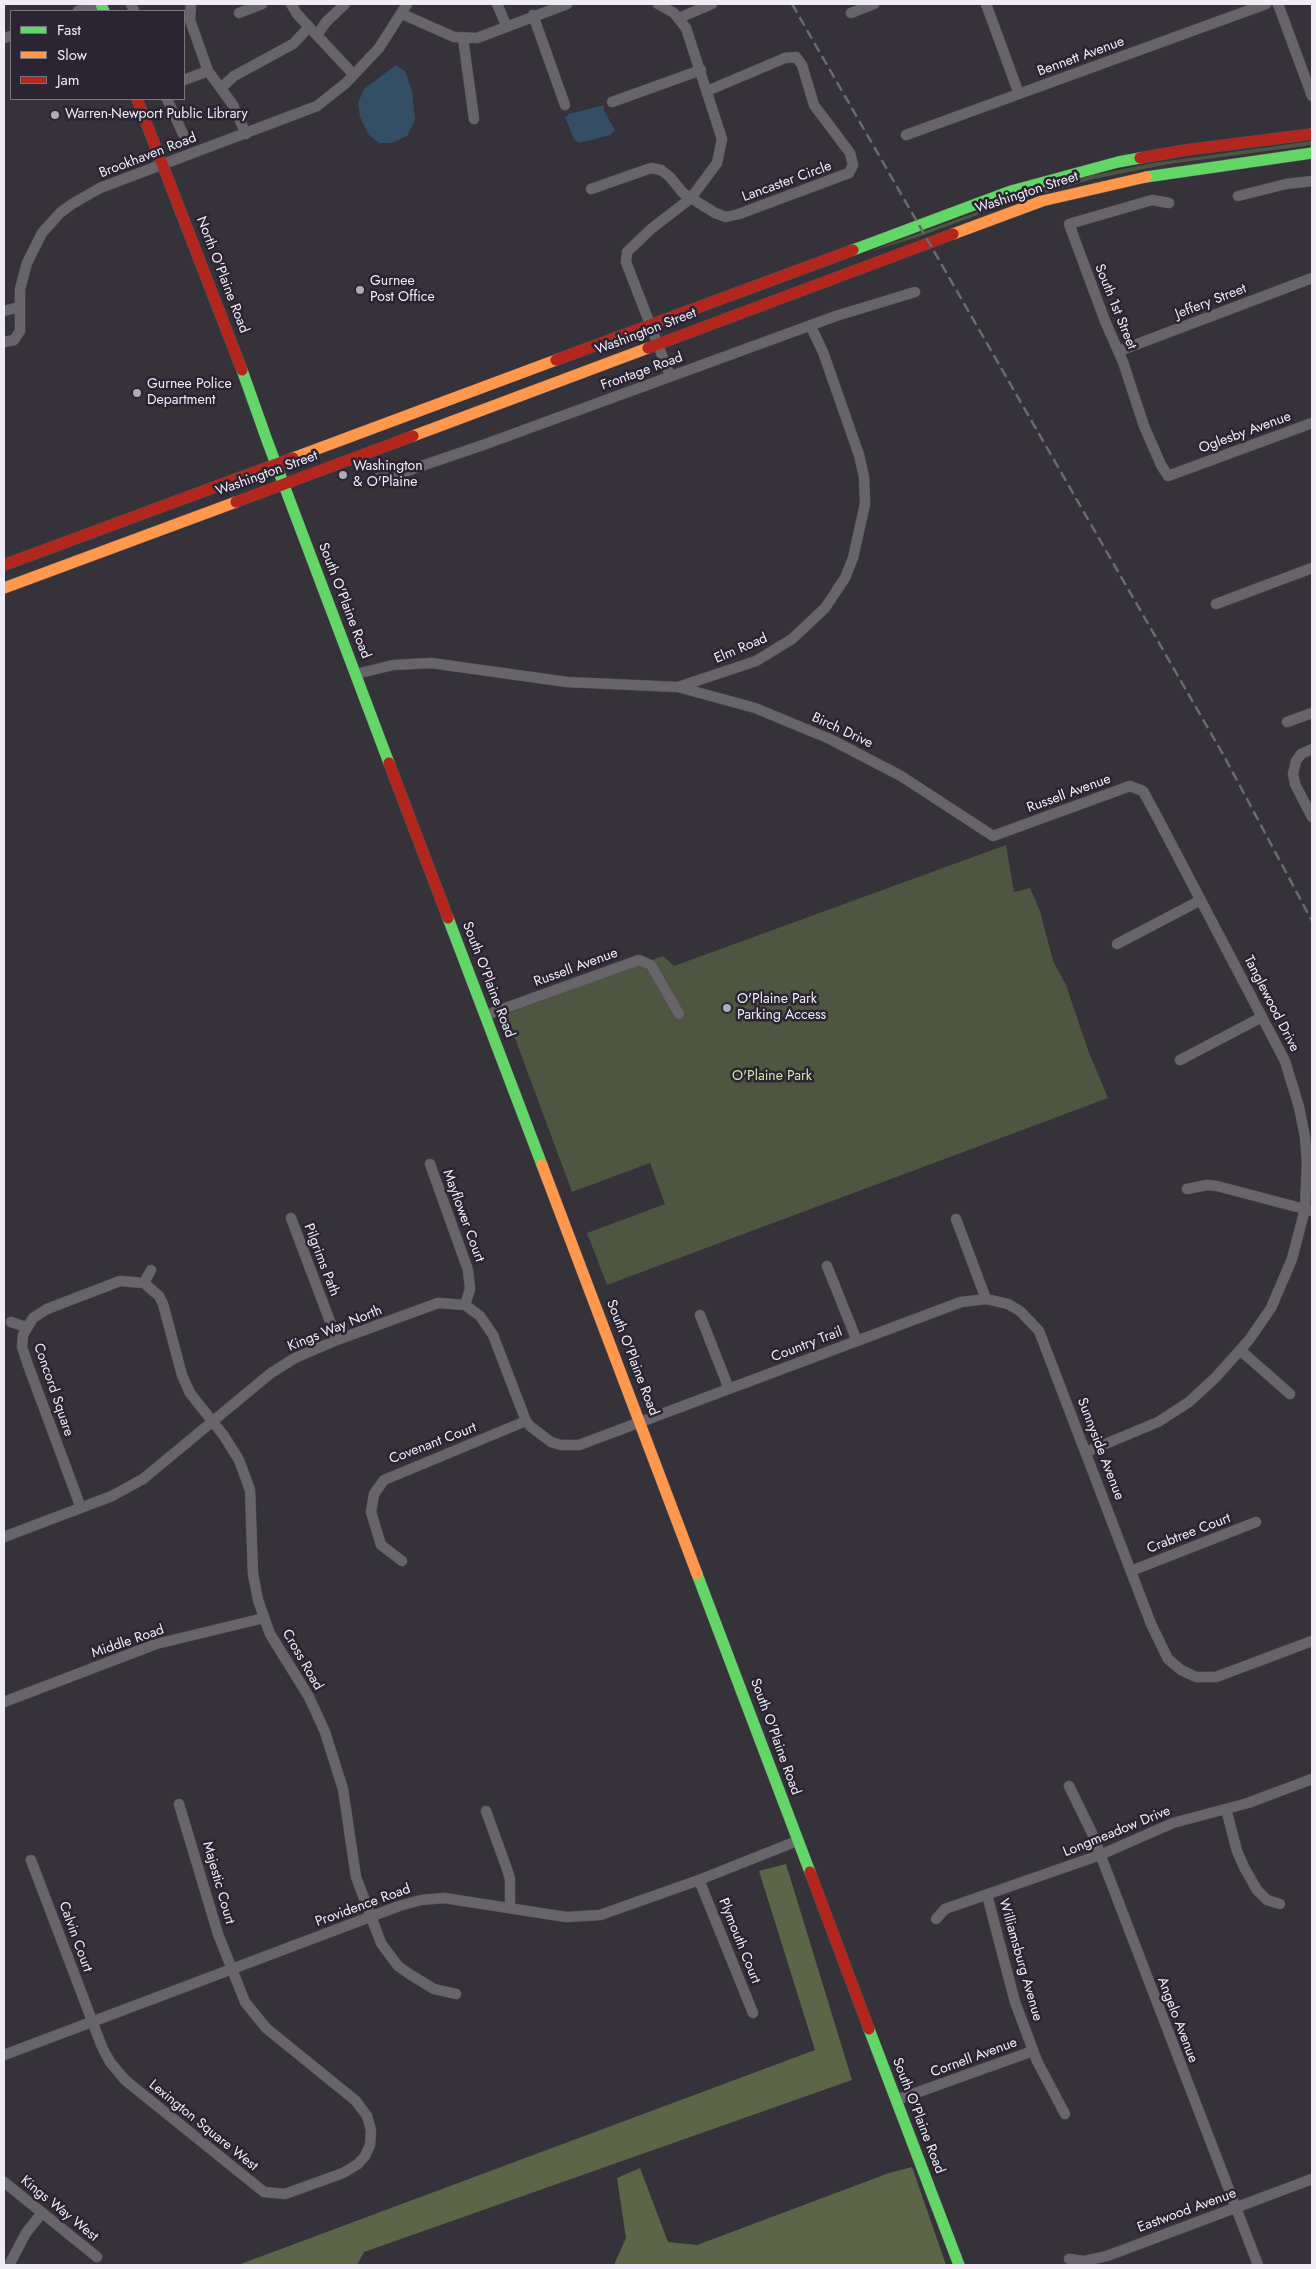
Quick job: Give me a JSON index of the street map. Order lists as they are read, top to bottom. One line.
{"streets":{"main road":["Washington Street","North O'Plaine Road","South O'Plaine Road"],"street":["Bennett Avenue","Brookhaven Road","Lancaster Circle","Jeffery Street","South 1st Street","Frontage Road","Oglesby Avenue","Elm Road","Birch Drive","Russell Avenue","Tanglewood Drive","Mayflower Court","Pilgrims Path","Kings Way North","Country Trail","Concord Square","Covenant Court","Sunnyside Avenue","Crabtree Court","Middle Road","Cross Road","Longmeadow Drive","Majestic Court","Providence Road","Calvin Court","Plymouth Court","Williamsburg Avenue","Angelo Avenue","Cornell Avenue","Lexington Square West","Kings Way West","Eastwood Avenue"]},"crossings":[["Brookhaven Road","North O'Plaine Road"],["Washington Street","North O'Plaine Road"],["Washington Street","South O'Plaine Road"],["North O'Plaine Road","South O'Plaine Road"],["Jeffery Street","South 1st Street"],["South 1st Street","Oglesby Avenue"],["Frontage Road","Elm Road"],["South O'Plaine Road","Elm Road"],["South O'Plaine Road","Russell Avenue"],["South O'Plaine Road","Country Trail"],["South O'Plaine Road","Providence Road"],["South O'Plaine Road","Cornell Avenue"],["Elm Road","Birch Drive"],["Birch Drive","Russell Avenue"],["Russell Avenue","Tanglewood Drive"],["Tanglewood Drive","Sunnyside Avenue"],["Mayflower Court","Kings Way North"],["Pilgrims Path","Kings Way North"],["Kings Way North","Concord Square"],["Kings Way North","Cross Road"],["Country Trail","Sunnyside Avenue"],["Sunnyside Avenue","Crabtree Court"],["Middle Road","Cross Road"],["Cross Road","Providence Road"],["Longmeadow Drive","Williamsburg Avenue"],["Longmeadow Drive","Angelo Avenue"],["Majestic Court","Providence Road"],["Majestic Court","Lexington Square West"],["Providence Road","Calvin Court"],["Providence Road","Plymouth Court"],["Providence Road","Lexington Square West"],["Calvin Court","Lexington Square West"],["Williamsburg Avenue","Cornell Avenue"],["Angelo Avenue","Eastwood Avenue"]],"parks":["O'Plaine Park"],"places":["Warren-Newport Public Library","Gurnee Post Office","Gurnee Police Department","Washington & O'Plaine","O'Plaine Park Parking Access"],"legend":["Fast","Slow","Jam"]}
